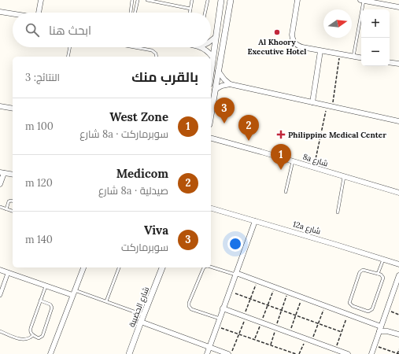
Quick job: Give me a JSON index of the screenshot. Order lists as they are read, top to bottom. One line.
{"streets":{"street":["8a شارع","12a شارع","شارع الحضيبة"]},"places":{"other":["Al Khoory Executive Hotel"],"health":["Philippine Medical Center"]},"north":"right","page":{"map_buttons":["+","−"],"search":"ابحث هنا","heading":["بالقرب منك","النتائج: 3"],"pins":["3","2","1"],"list":[{"mark":"1","name":"West Zone","note":"سوبرماركت · 8a شارع","value":"100 m"},{"mark":"2","name":"Medicom","note":"صيدلية · 8a شارع","value":"120 m"},{"mark":"3","name":"Viva","note":"سوبرماركت","value":"140 m"}]}}
